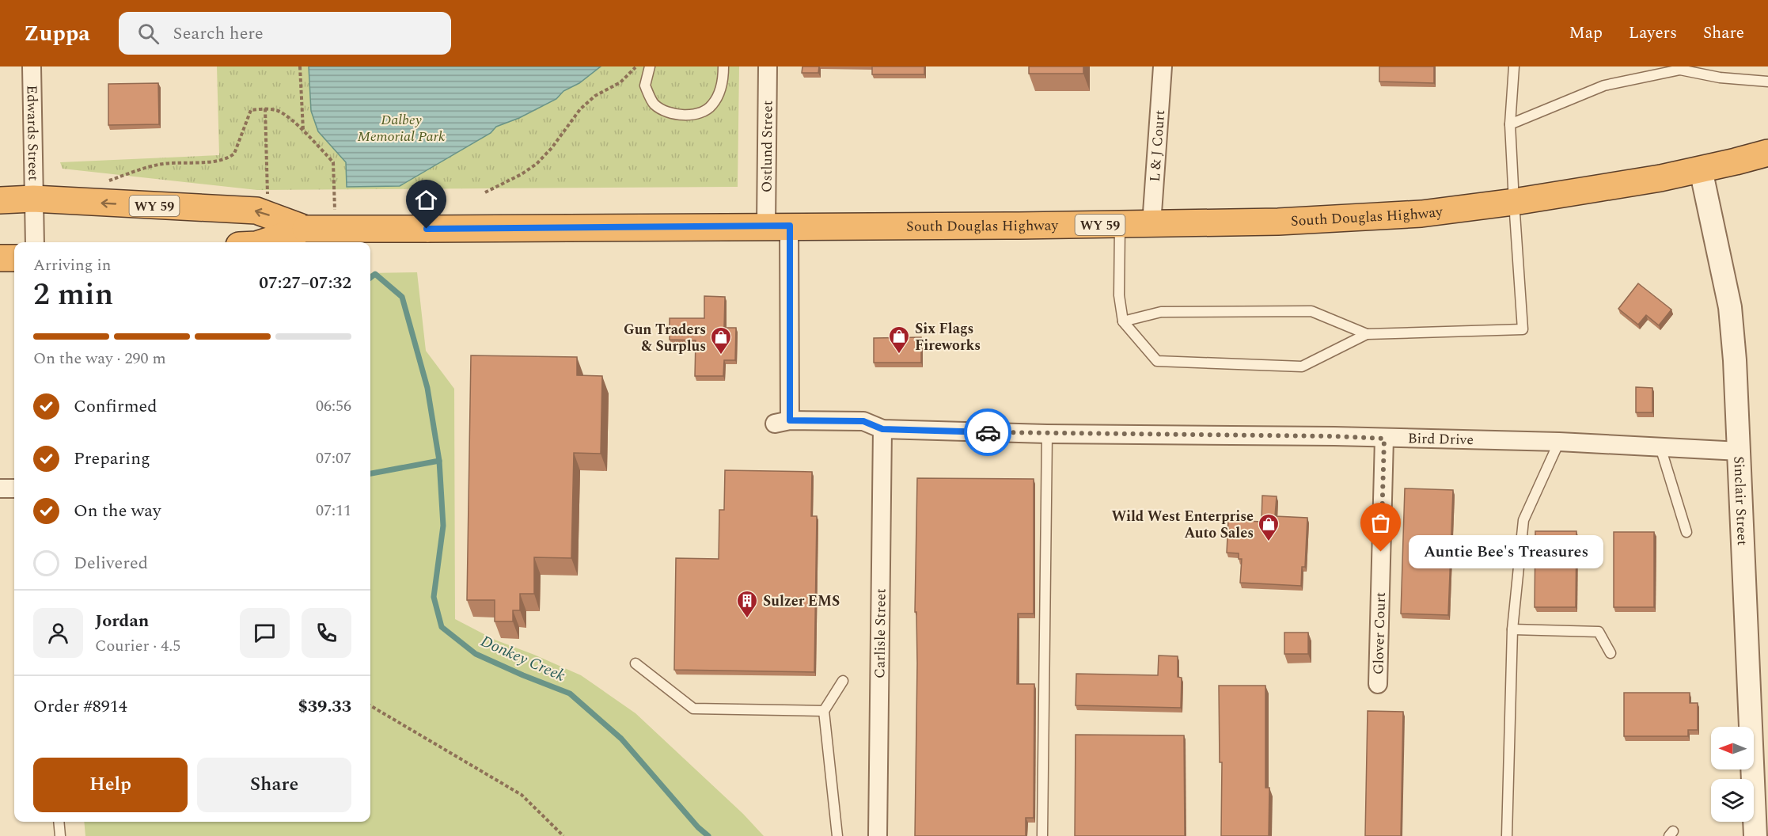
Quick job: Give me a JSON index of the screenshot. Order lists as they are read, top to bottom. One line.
{"streets":{"highway":["WY 59","South Douglas Highway"],"street":["Edwards Street","L & J Court","Ostlund Street","Bird Drive","Sinclair Street","Carlisle Street","Glover Court"]},"crossings":[["Edwards Street","South Douglas Highway"],["L & J Court","South Douglas Highway"],["Ostlund Street","South Douglas Highway"],["Ostlund Street","Bird Drive"],["South Douglas Highway","Bird Drive"],["South Douglas Highway","Sinclair Street"],["Bird Drive","Sinclair Street"],["Bird Drive","Carlisle Street"],["Bird Drive","Glover Court"]],"water":["Donkey Creek"],"parks":["Dalbey Memorial Park"],"places":{"shop":["Six Flags Fireworks","Gun Traders & Surplus","Wild West Enterprise Auto Sales"],"other":["Auntie Bee's Treasures"],"building":["Sulzer EMS"]},"north":"left","page":{"header":"Zuppa","search":"Search here","nav":["Map","Layers","Share"],"heading":["2 min","Arriving in","07:27–07:32"],"panel":["Jordan","Courier · 4.5","Order #8914","$39.33"],"bar":"On the way · 290 m","list":[["Confirmed","06:56"],["Preparing","07:07"],["On the way","07:11"],"Delivered"],"bubble":"Auntie Bee's Treasures","buttons":["Help","Share"]}}
